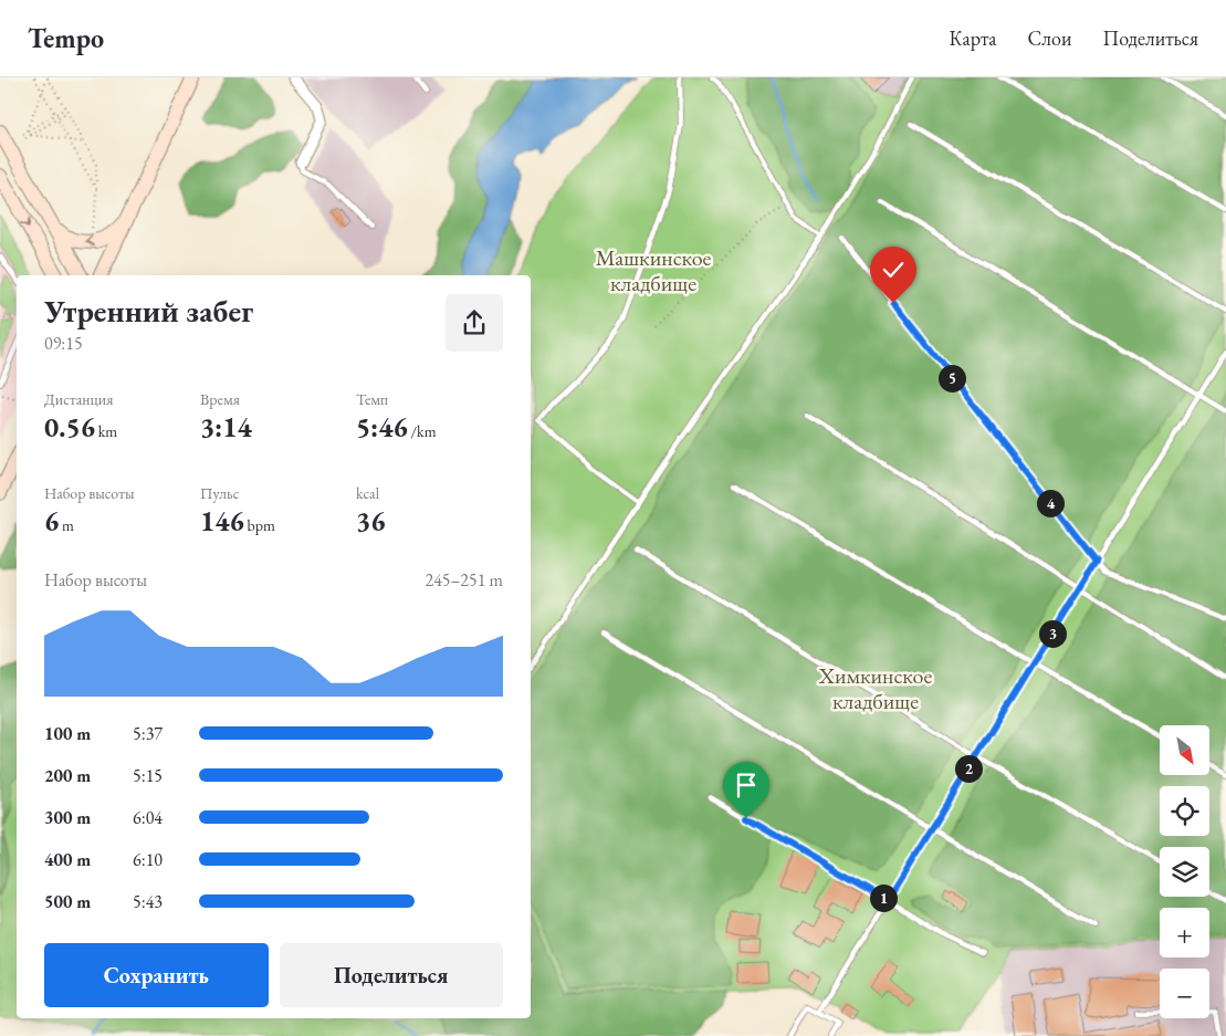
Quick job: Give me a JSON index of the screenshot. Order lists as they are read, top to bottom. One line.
{"parks":["Машкинское кладбище","Химкинское кладбище"],"north":"bottom right","page":{"header":"Tempo","nav":["Карта","Слои","Поделиться"],"heading":["Утренний забег","09:15"],"pins":["5","4","3","2","1"],"stats":[["Дистанция","0.56 km"],["Время","3:14"],["Темп","5:46 /km"],["Набор высоты","6 m"],["Пульс","146 bpm"],["kcal","36"]],"chart":["Набор высоты","245–251 m"],"list":[{"name":"100 m","note":"5:37"},{"name":"200 m","note":"5:15"},{"name":"300 m","note":"6:04"},{"name":"400 m","note":"6:10"},{"name":"500 m","note":"5:43"}],"map_buttons":["+","−"],"buttons":["Сохранить","Поделиться"]}}
